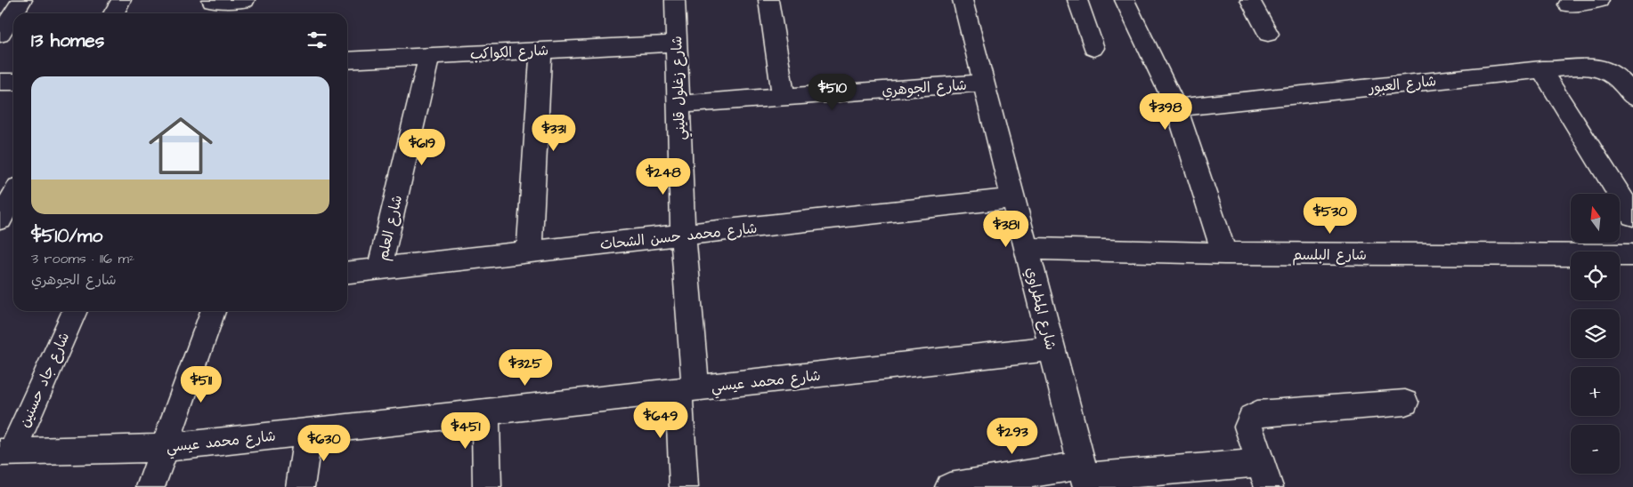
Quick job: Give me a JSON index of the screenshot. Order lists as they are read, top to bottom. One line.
{"streets":{"street":["شارع الكواكب","شارع العبور","شارع الجوهري","شارع زغلول قليني","شارع العلم","شارع محمد حسن الشحات","شارع البلسم","شارع المطراوي","شارع جاد حسنين","شارع محمد عيسي"]},"crossings":[["شارع الكواكب","شارع زغلول قليني"],["شارع الكواكب","شارع العلم"],["شارع الجوهري","شارع زغلول قليني"],["شارع الجوهري","شارع المطراوي"],["شارع زغلول قليني","شارع محمد حسن الشحات"],["شارع زغلول قليني","شارع محمد عيسي"],["شارع العلم","شارع محمد حسن الشحات"],["شارع محمد حسن الشحات","شارع المطراوي"],["شارع البلسم","شارع المطراوي"],["شارع المطراوي","شارع محمد عيسي"],["شارع جاد حسنين","شارع محمد عيسي"]],"north":"top","page":{"heading":"13 homes","list":[{"name":"$510/mo","note":"3 rooms · 116 m² · شارع الجوهري"}],"price":["$510","$398","$331","$619","$248","$530","$381","$325","$511","$649","$451","$293","$630"],"map_buttons":["+","−"]}}
